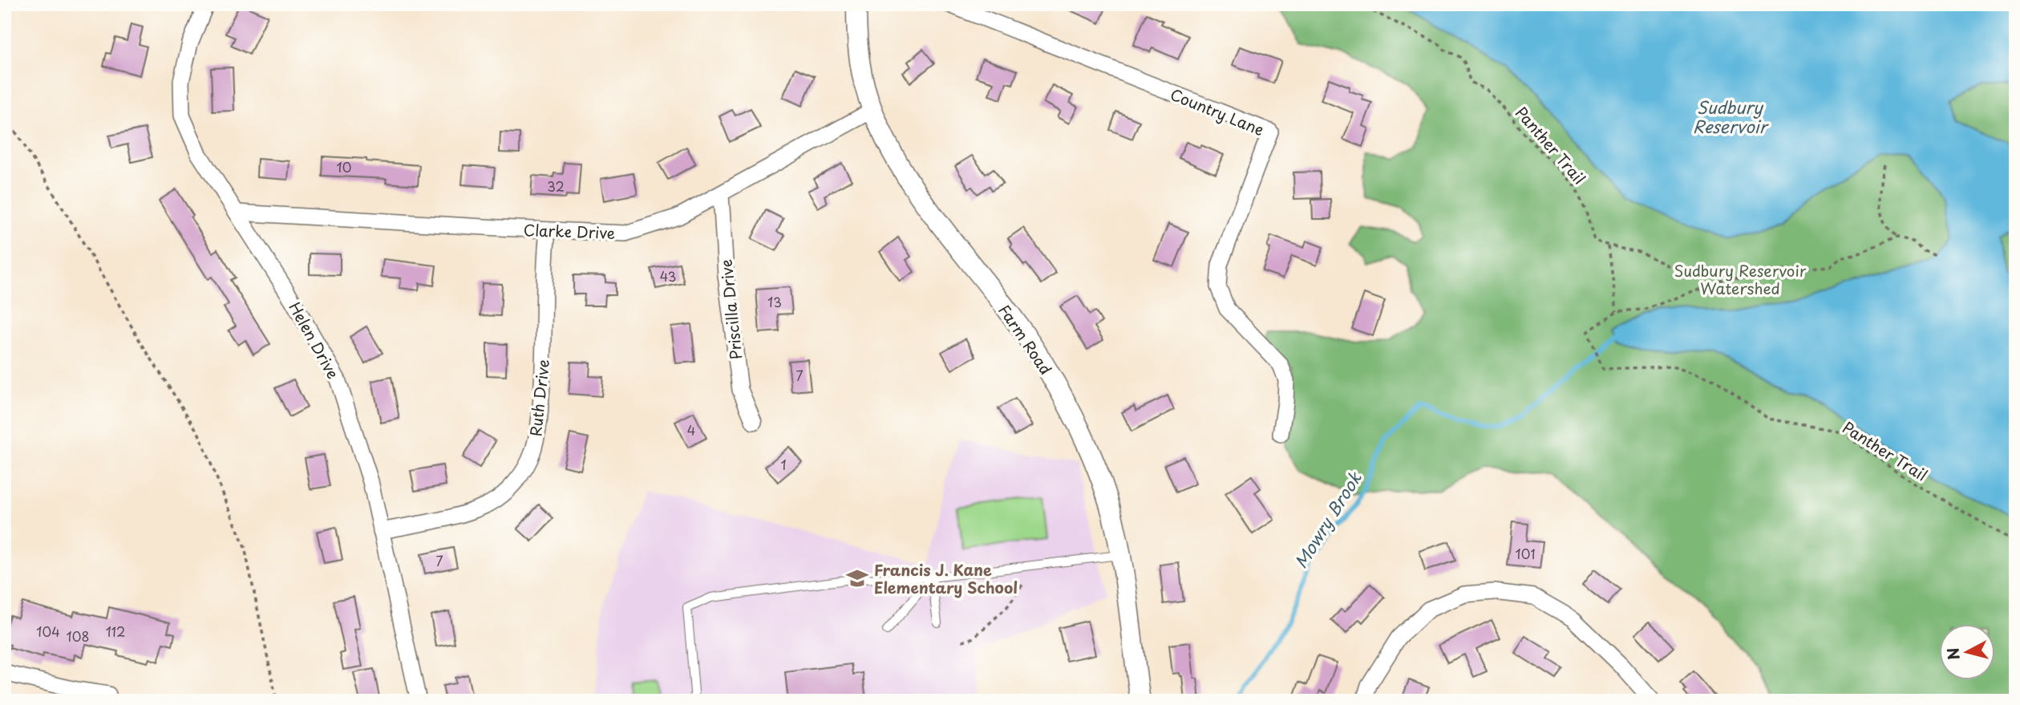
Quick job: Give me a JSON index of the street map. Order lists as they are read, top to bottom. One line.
{"streets":{"street":["Country Lane","Clarke Drive","Priscilla Drive","Farm Road","Helen Drive","Ruth Drive"],"path":["Panther Trail"]},"crossings":[["Clarke Drive","Priscilla Drive"],["Clarke Drive","Farm Road"],["Clarke Drive","Helen Drive"],["Clarke Drive","Ruth Drive"],["Helen Drive","Ruth Drive"]],"water":["Sudbury Reservoir","Mowry Brook"],"parks":["Sudbury Reservoir Watershed"],"places":{"school or university":["Francis J. Kane Elementary School"]},"house_numbers":["10","32","43","13","7","4","1","101","7","104","112","108"],"north":"left"}
